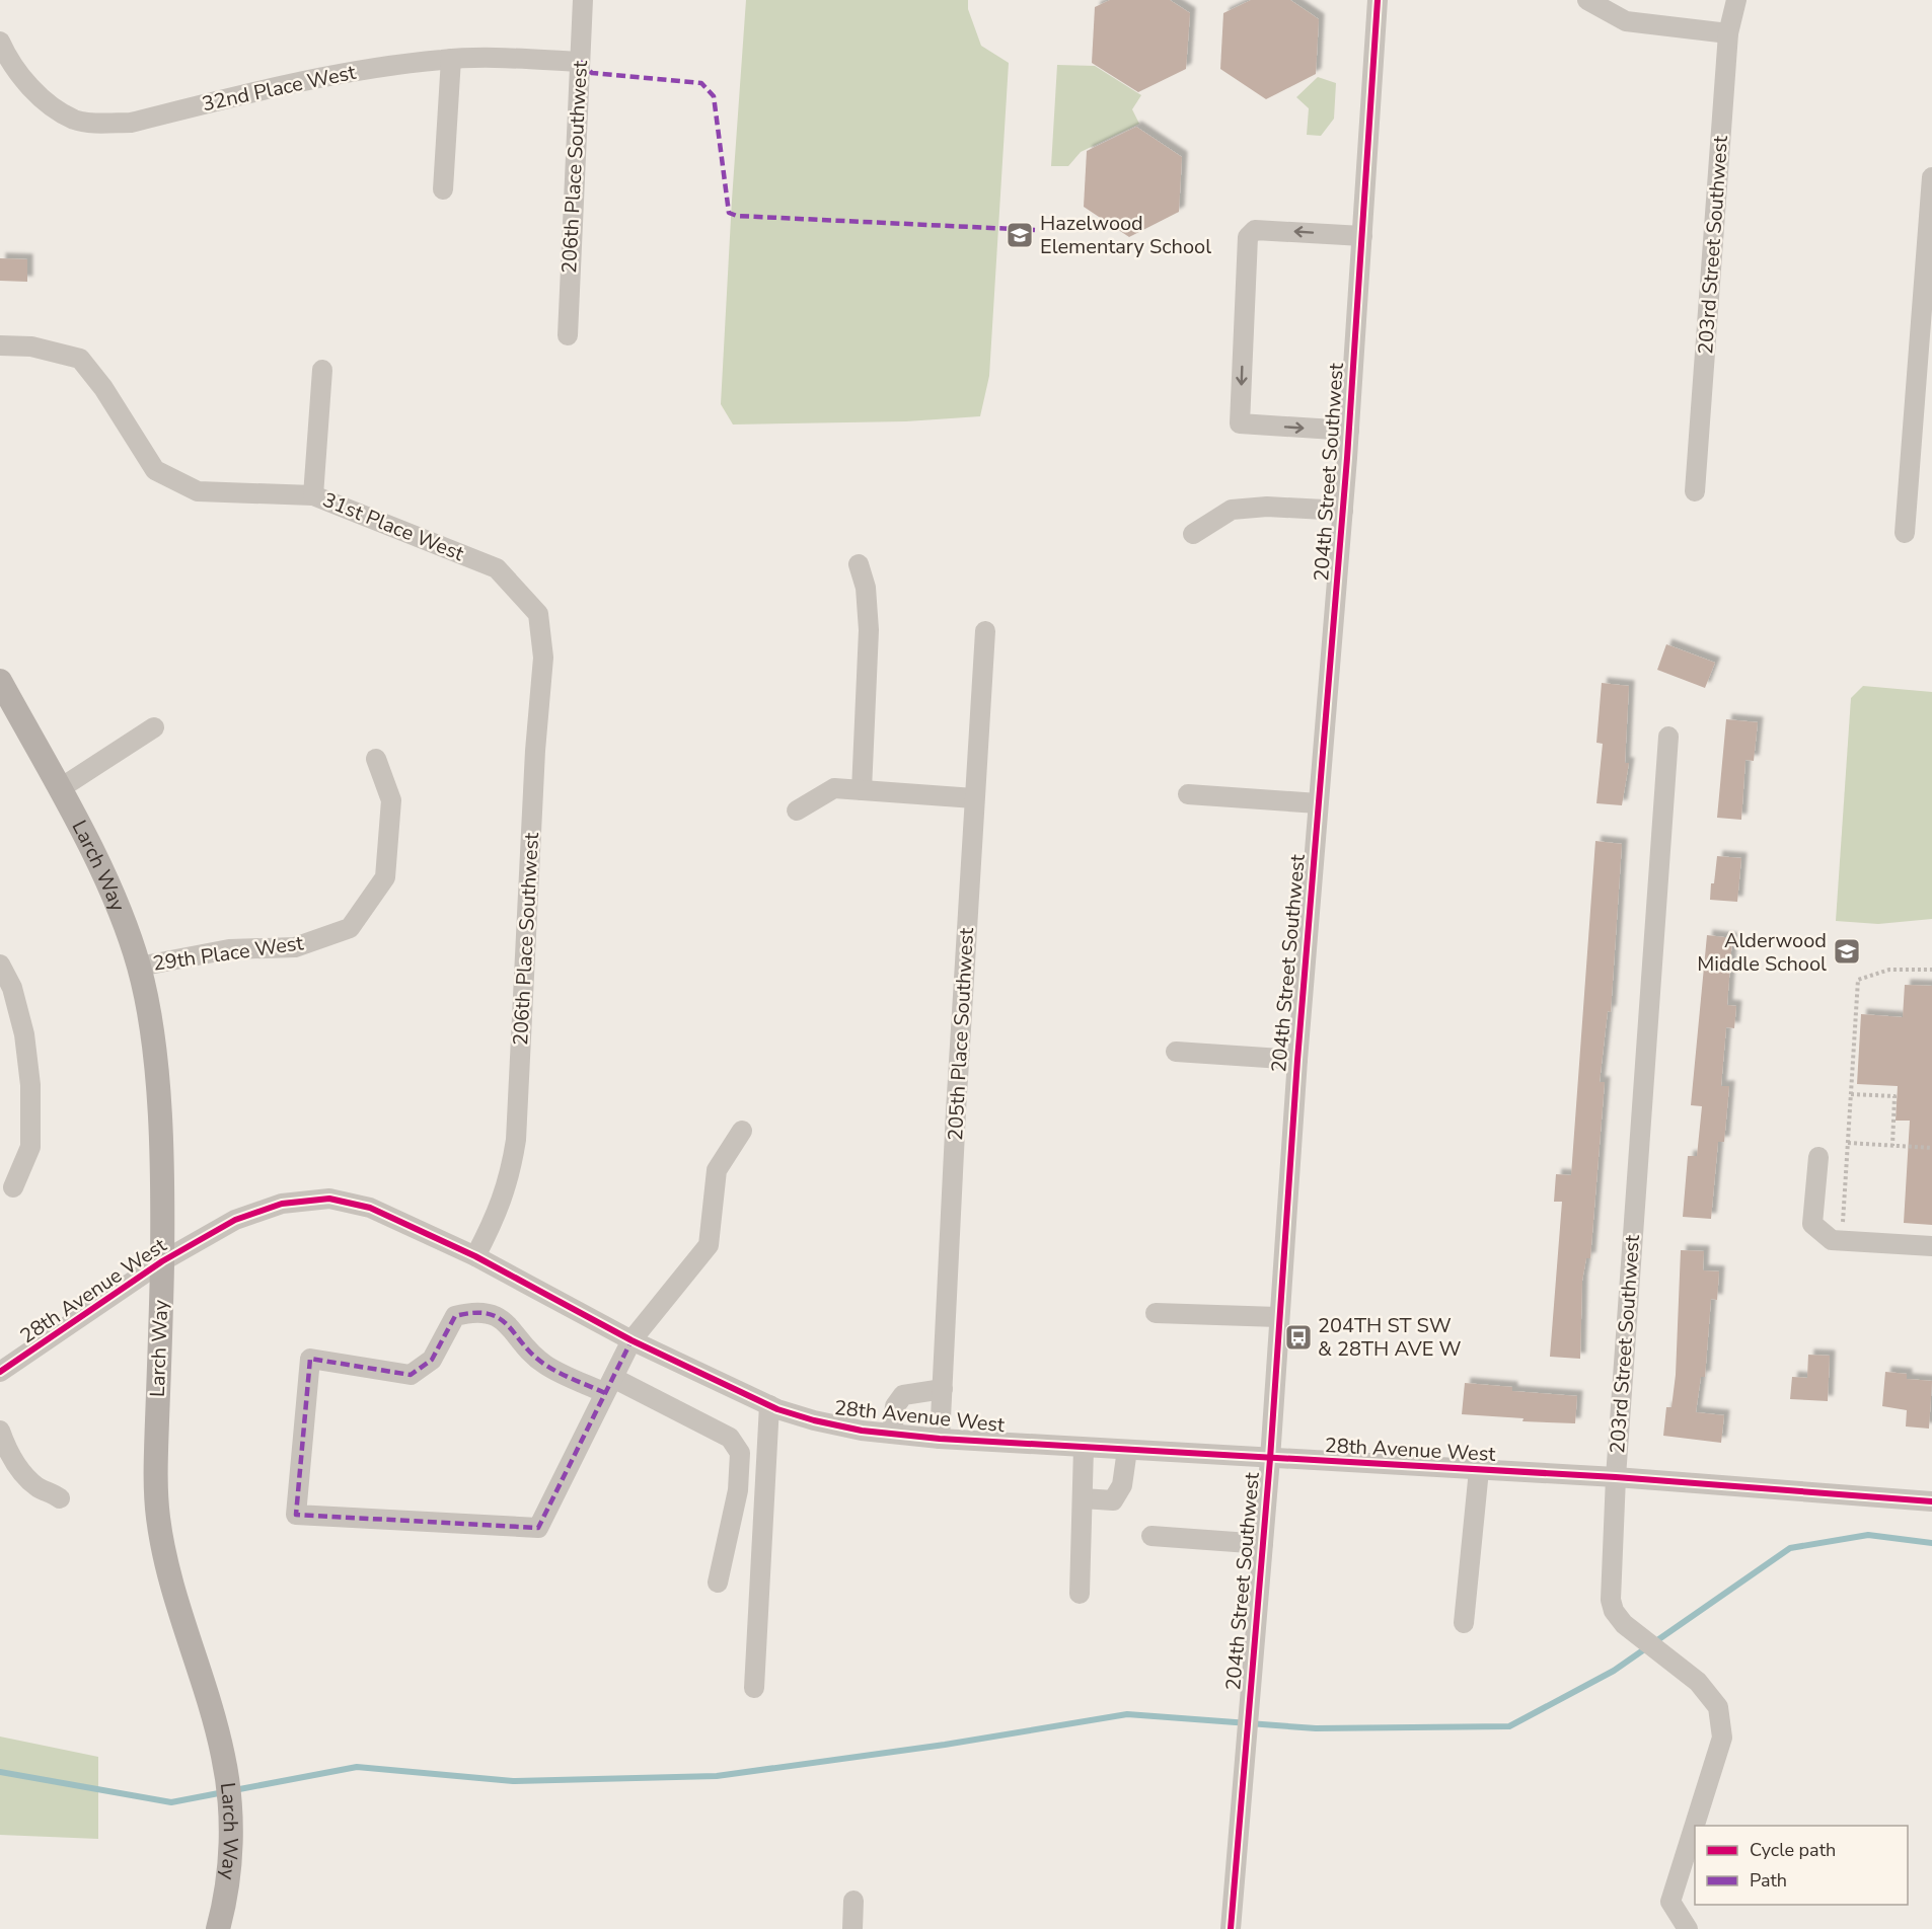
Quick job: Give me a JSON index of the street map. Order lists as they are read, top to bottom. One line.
{"streets":{"main road":["Larch Way"],"street":["32nd Place West","206th Place Southwest","203rd Street Southwest","204th Street Southwest","31st Place West","29th Place West","205th Place Southwest","28th Avenue West"]},"crossings":[["32nd Place West","206th Place Southwest"],["206th Place Southwest","31st Place West"],["206th Place Southwest","28th Avenue West"],["203rd Street Southwest","28th Avenue West"],["204th Street Southwest","28th Avenue West"],["Larch Way","29th Place West"],["Larch Way","28th Avenue West"],["205th Place Southwest","28th Avenue West"]],"places":{"school or university":["Hazelwood Elementary School","Alderwood Middle School"],"bus stop":["204TH ST SW & 28TH AVE W"]},"legend":["Cycle path","Path"]}
